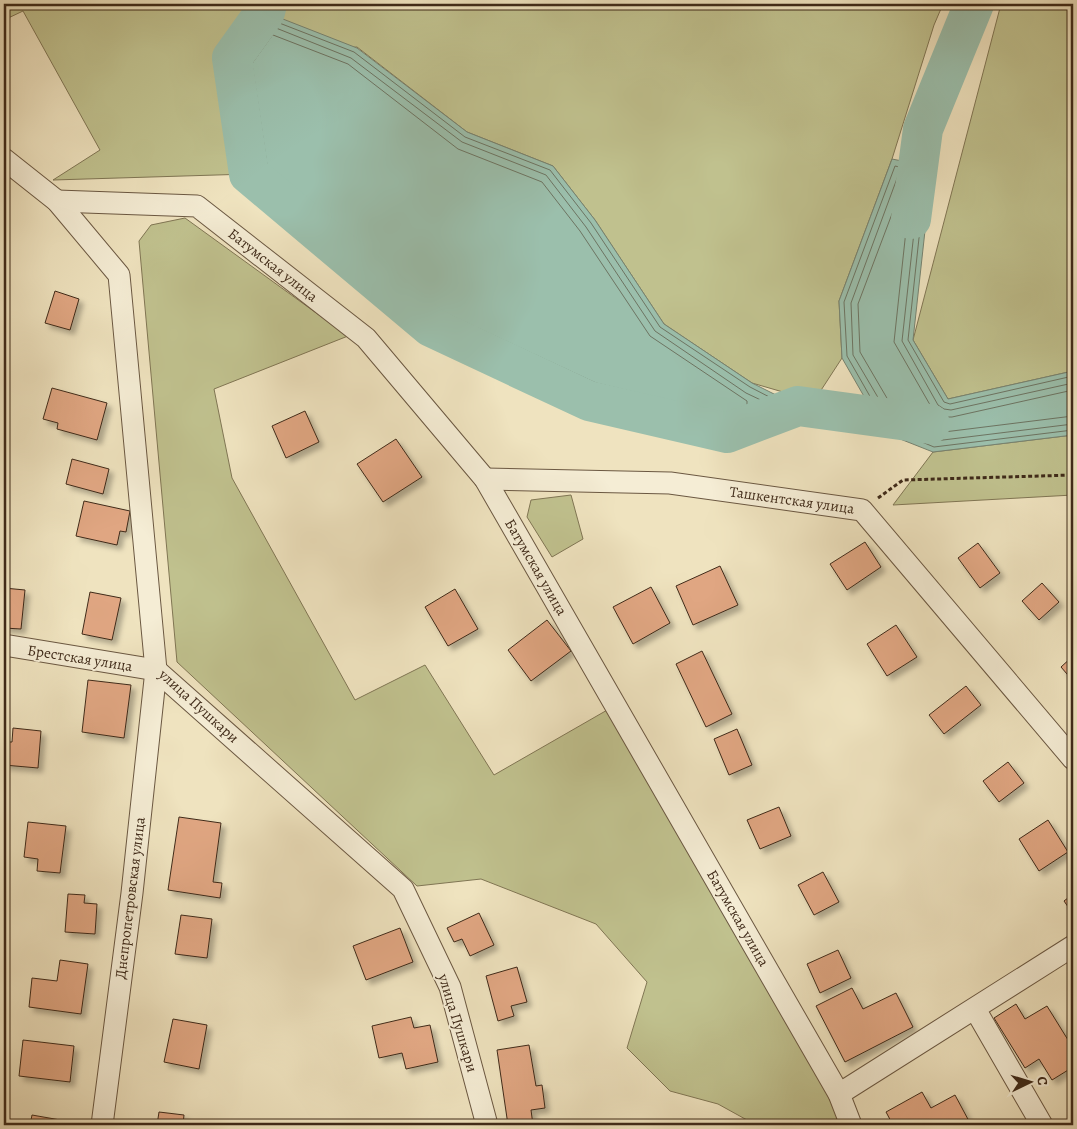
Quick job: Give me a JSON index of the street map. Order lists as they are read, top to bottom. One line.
{"streets":{"street":["Батумская улица","Ташкентская улица","Брестская улица","улица Пушкари","Днепропетровская улица"]},"crossings":[["Батумская улица","Ташкентская улица"],["Батумская улица","улица Пушкари"],["Брестская улица","улица Пушкари"],["Брестская улица","Днепропетровская улица"],["улица Пушкари","Днепропетровская улица"]],"north":"right"}
